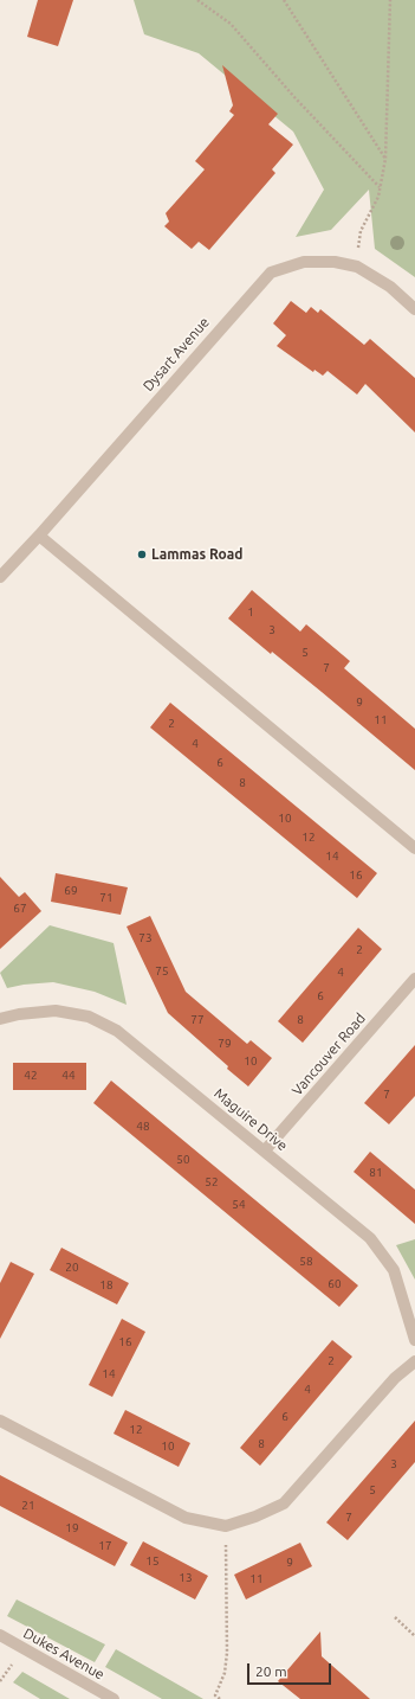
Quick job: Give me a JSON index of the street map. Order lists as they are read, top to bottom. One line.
{"streets":{"street":["Dysart Avenue","Vancouver Road","Maguire Drive","Dukes Avenue"]},"crossings":[["Vancouver Road","Maguire Drive"]],"places":["Lammas Road"],"house_numbers":["1","3","5","7","9","11","2","4","6","8","10","12","14","16","69","71","67","73","2","75","4","6","77","8","79","10","42","44","7","48","50","81","52","54","58","20","60","18","16","2","14","4","6","12","8","10","3","5","21","7","19","17","15","9","13","11"],"scale_bar":"20 m"}
